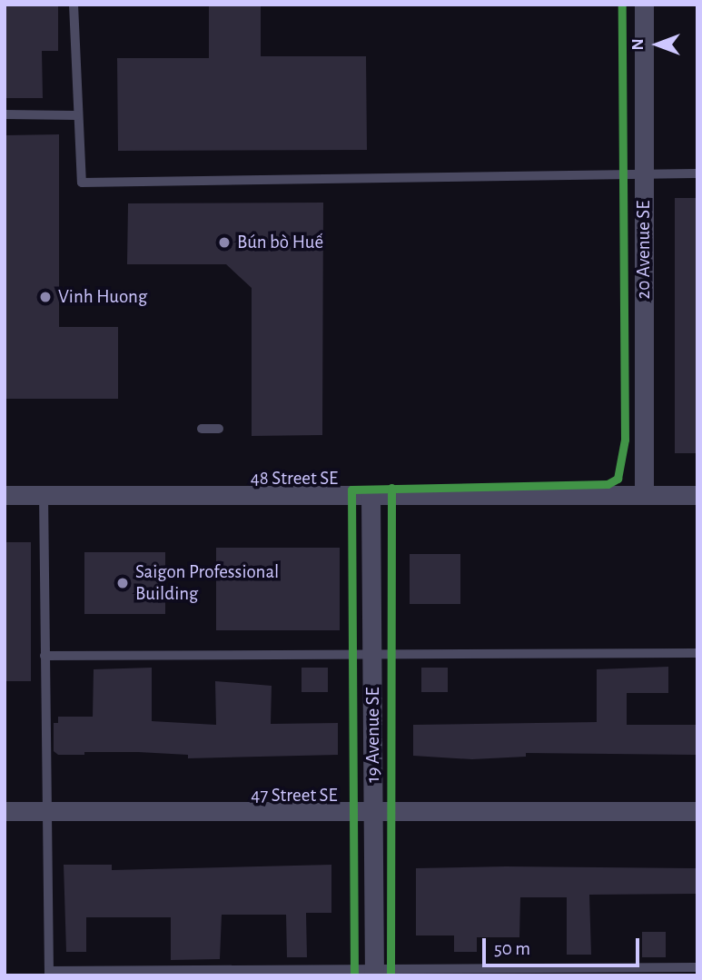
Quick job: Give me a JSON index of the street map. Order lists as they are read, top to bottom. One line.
{"streets":{"street":["20 Avenue SE","48 Street SE","19 Avenue SE","47 Street SE"]},"crossings":[["20 Avenue SE","48 Street SE"],["48 Street SE","19 Avenue SE"],["19 Avenue SE","47 Street SE"]],"places":["Bún bò Huế","Vinh Huong","Saigon Professional Building"],"scale_bar":"50 m","north":"left"}
